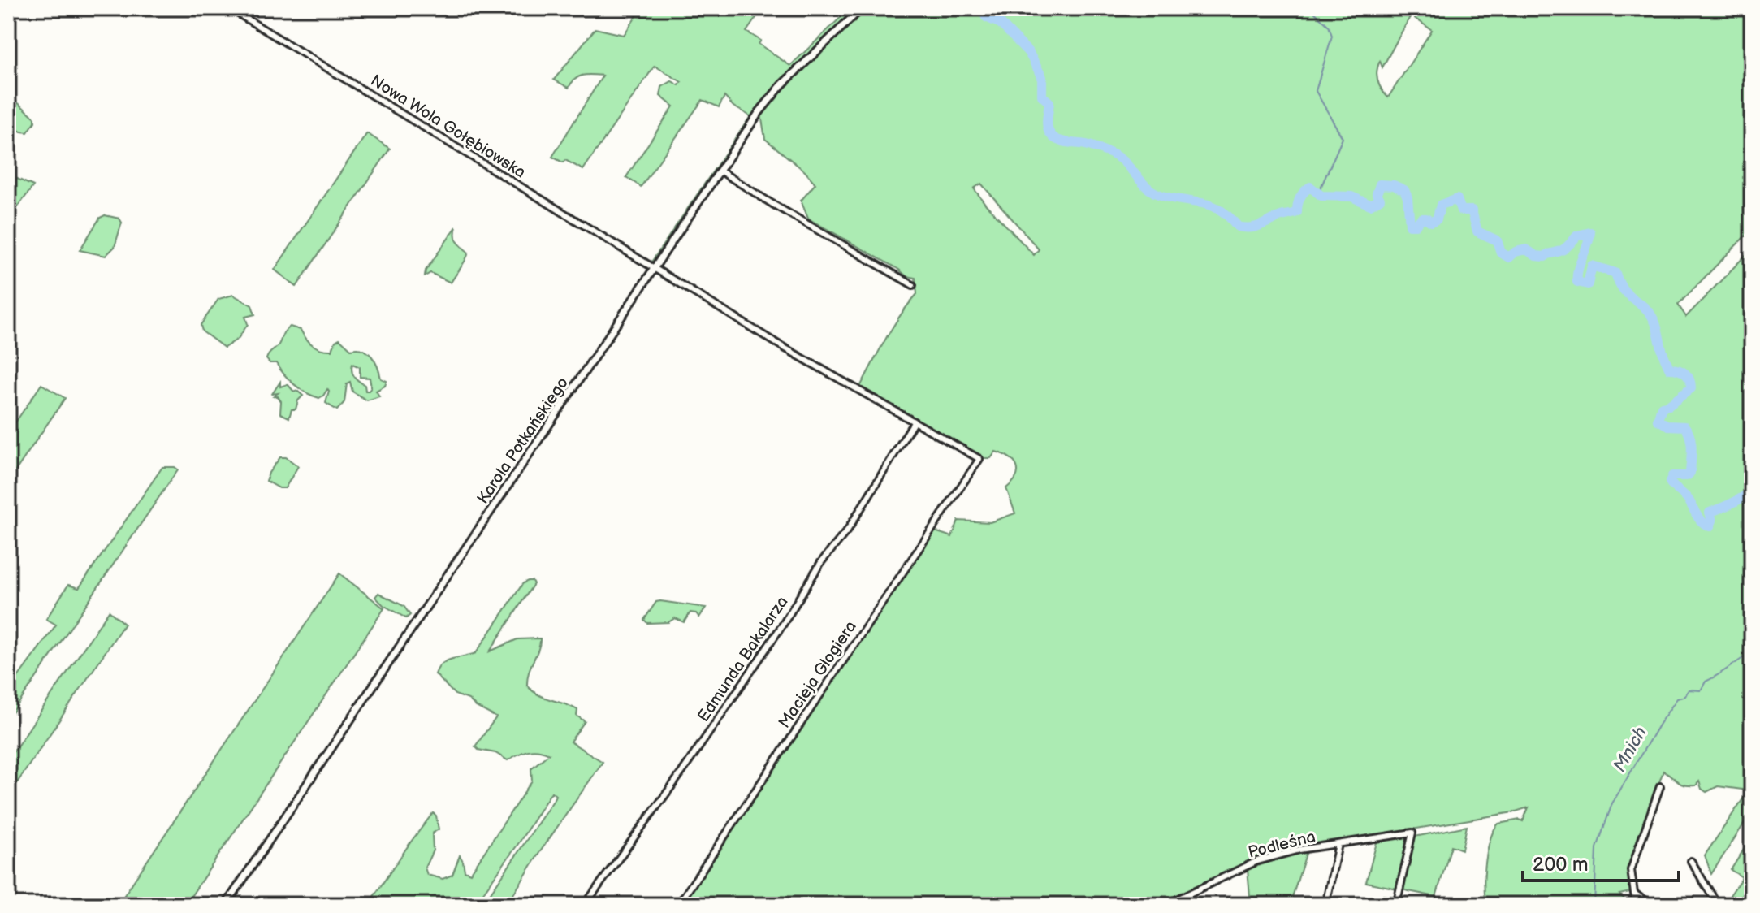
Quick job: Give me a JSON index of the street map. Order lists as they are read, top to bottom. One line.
{"streets":{"street":["Nowa Wola Gołębiowska","Karola Potkańskiego","Edmunda Bakalarza","Macieja Glogiera","Podleśna"]},"crossings":[["Nowa Wola Gołębiowska","Karola Potkańskiego"],["Nowa Wola Gołębiowska","Edmunda Bakalarza"],["Nowa Wola Gołębiowska","Macieja Glogiera"]],"water":["Mnich"],"scale_bar":"200 m"}
